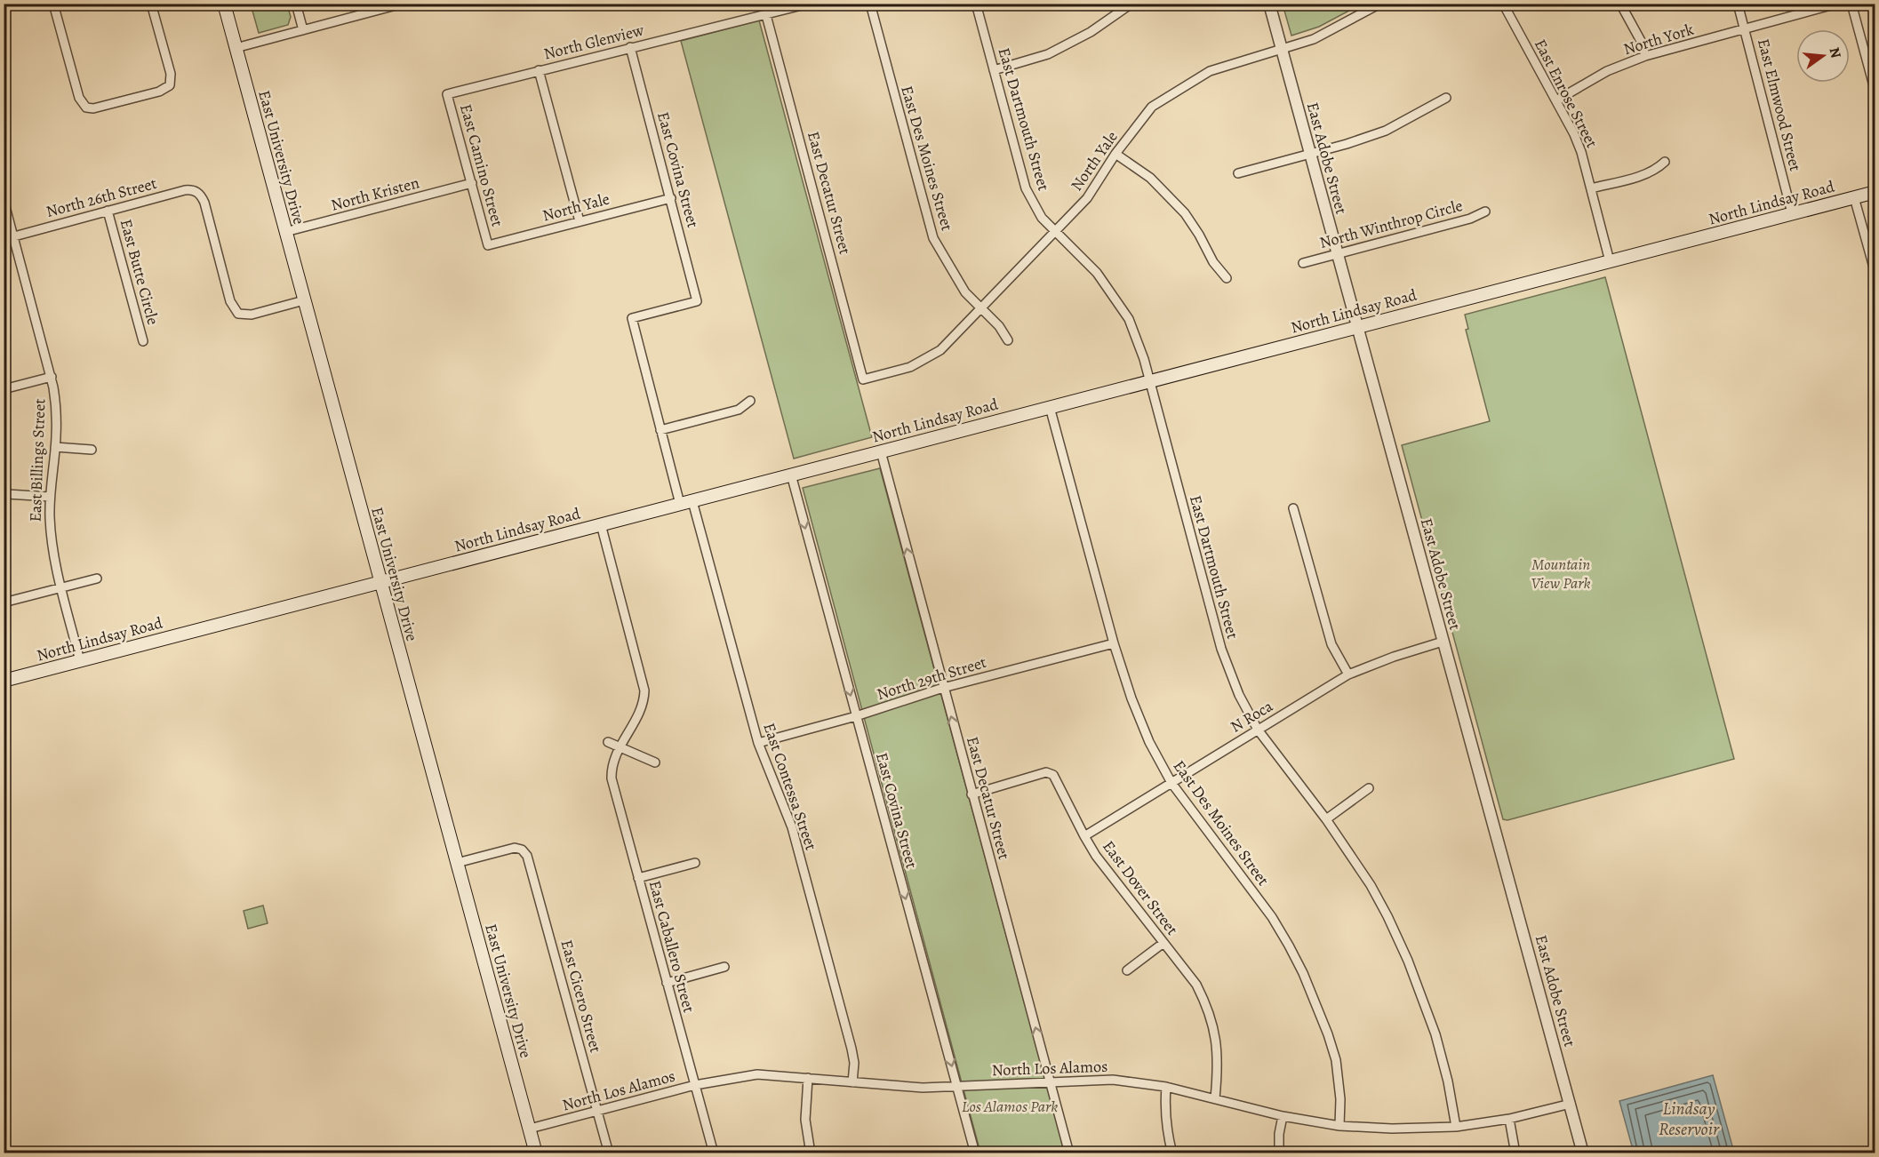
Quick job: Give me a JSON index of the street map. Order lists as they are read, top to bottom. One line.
{"streets":{"main road":["East University Drive","North Lindsay Road"],"street":["North York","North Glenview","East Enrose Street","East Elmwood Street","East Dartmouth Street","East Des Moines Street","East Adobe Street","North Yale","East Camino Street","East Covina Street","East Decatur Street","North Kristen","North 26th Street","North Winthrop Circle","East Butte Circle","East Billings Street","North 29th Street","N Roca","East Contessa Street","East Dover Street","East Caballero Street","East Cicero Street","North Los Alamos"]},"crossings":[["North York","East Enrose Street"],["North York","East Elmwood Street"],["North Glenview","East Camino Street"],["North Glenview","East Covina Street"],["North Glenview","East Decatur Street"],["East Enrose Street","North Lindsay Road"],["East Elmwood Street","North Lindsay Road"],["East Dartmouth Street","North Yale"],["East Dartmouth Street","North Lindsay Road"],["East Dartmouth Street","N Roca"],["East Dartmouth Street","North Los Alamos"],["East University Drive","North Kristen"],["East University Drive","North 26th Street"],["East University Drive","North Lindsay Road"],["East University Drive","East Cicero Street"],["East University Drive","North Los Alamos"],["East Des Moines Street","North Yale"],["East Des Moines Street","North Lindsay Road"],["East Des Moines Street","North 29th Street"],["East Des Moines Street","N Roca"],["East Des Moines Street","North Los Alamos"],["East Adobe Street","North Yale"],["East Adobe Street","North Lindsay Road"],["East Adobe Street","North Winthrop Circle"],["East Adobe Street","N Roca"],["East Adobe Street","North Los Alamos"],["North Yale","East Camino Street"],["North Yale","East Covina Street"],["North Yale","East Decatur Street"],["East Camino Street","North Kristen"],["East Covina Street","North Lindsay Road"],["East Covina Street","North 29th Street"],["East Covina Street","North Los Alamos"],["East Decatur Street","North Lindsay Road"],["East Decatur Street","North 29th Street"],["East Decatur Street","East Dover Street"],["East Decatur Street","North Los Alamos"],["North 26th Street","East Butte Circle"],["North 26th Street","East Billings Street"],["North Lindsay Road","East Billings Street"],["North Lindsay Road","East Contessa Street"],["North Lindsay Road","East Caballero Street"],["North 29th Street","East Contessa Street"],["N Roca","East Dover Street"],["East Contessa Street","North Los Alamos"],["East Dover Street","North Los Alamos"],["East Caballero Street","North Los Alamos"],["East Cicero Street","North Los Alamos"]],"one_way":["East Covina Street","East Decatur Street"],"water":["Lindsay Reservoir"],"parks":["Mountain View Park","Los Alamos Park"],"north":"right"}
